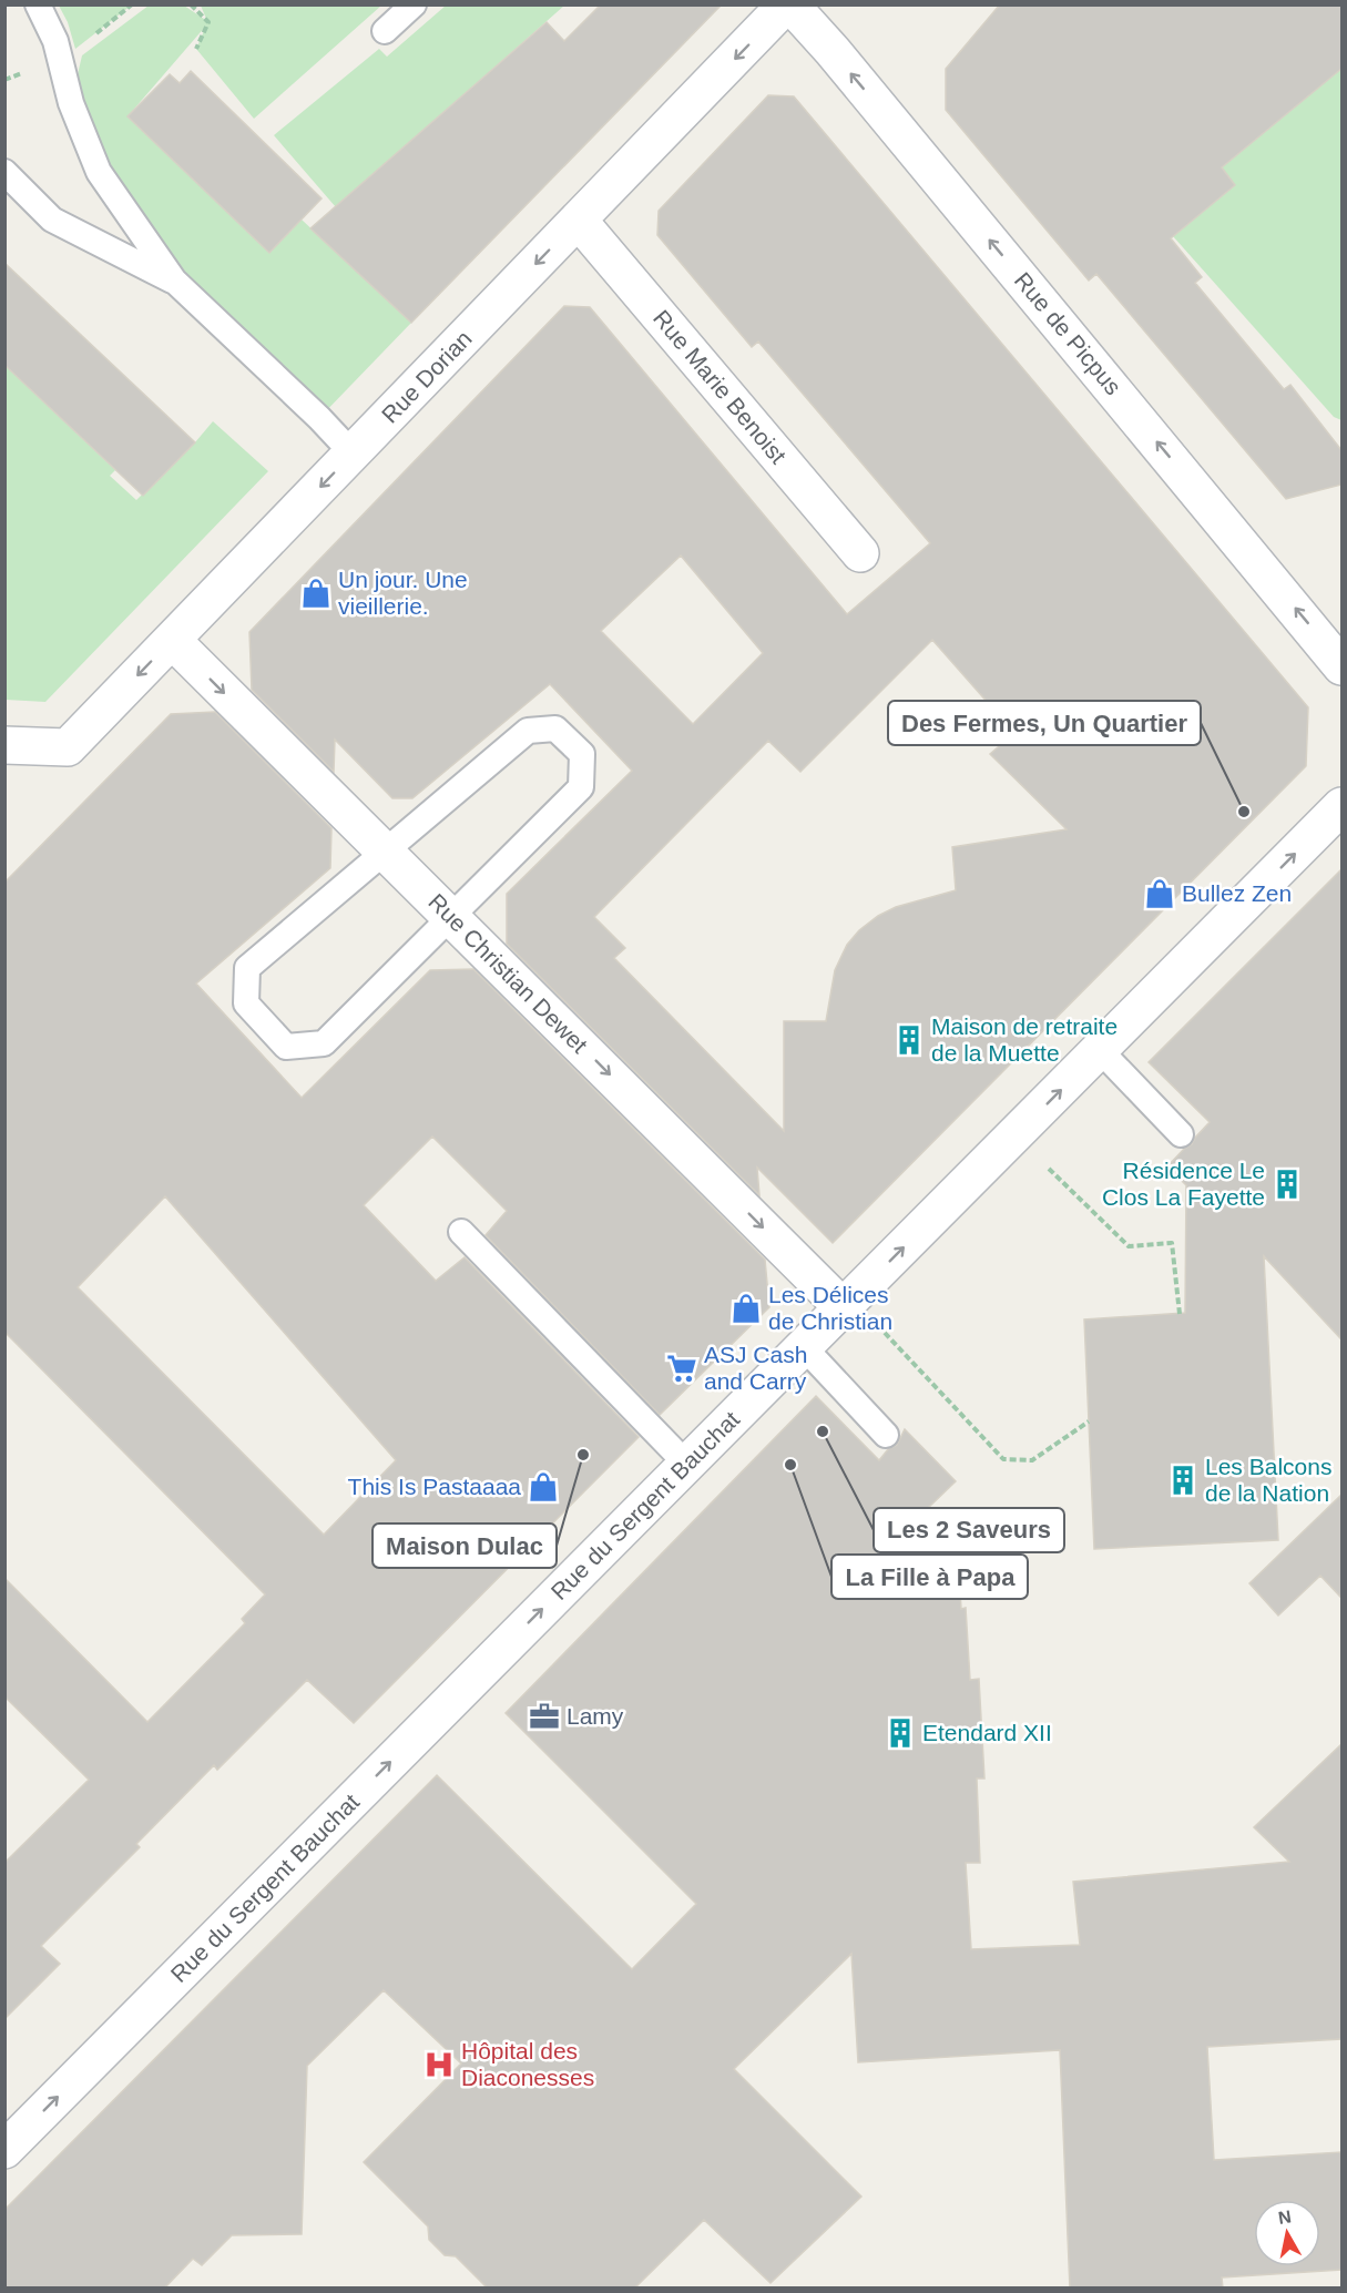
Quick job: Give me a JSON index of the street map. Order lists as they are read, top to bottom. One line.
{"streets":{"street":["Rue de Picpus","Rue Dorian","Rue Marie Benoist","Rue Christian Dewet","Rue du Sergent Bauchat"]},"crossings":[["Rue de Picpus","Rue Dorian"],["Rue Dorian","Rue Marie Benoist"],["Rue Dorian","Rue Christian Dewet"],["Rue Christian Dewet","Rue du Sergent Bauchat"]],"one_way":["Rue de Picpus","Rue Dorian","Rue Christian Dewet","Rue du Sergent Bauchat"],"places":{"shop":["Un jour. Une vieillerie.","Bullez Zen","Les Délices de Christian","This Is Pastaaaa"],"other":["Des Fermes, Un Quartier","Les 2 Saveurs","Maison Dulac","La Fille à Papa"],"building":["Maison de retraite de la Muette","Résidence Le Clos La Fayette","Les Balcons de la Nation","Etendard XII"],"supermarket":["ASJ Cash and Carry"],"office":["Lamy"],"hospital":["Hôpital des Diaconesses"]},"north":"top"}
